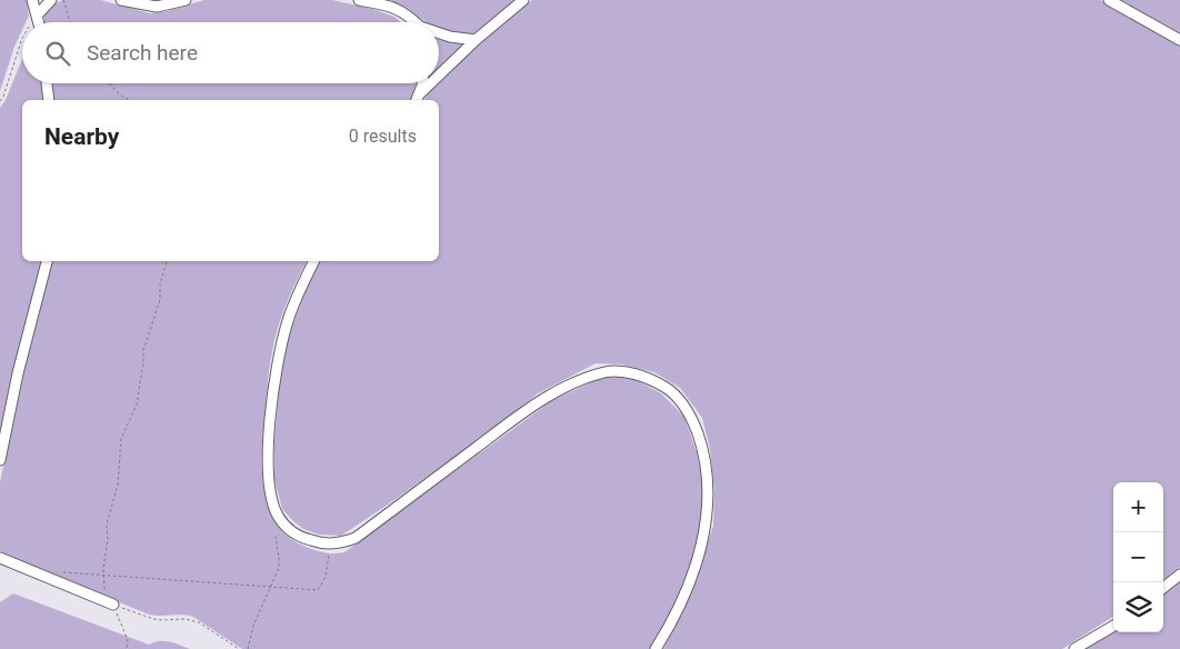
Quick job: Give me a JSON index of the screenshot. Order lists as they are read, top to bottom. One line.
{"page":{"search":"Search here","heading":["Nearby","0 results"],"map_buttons":["+","−"]}}
